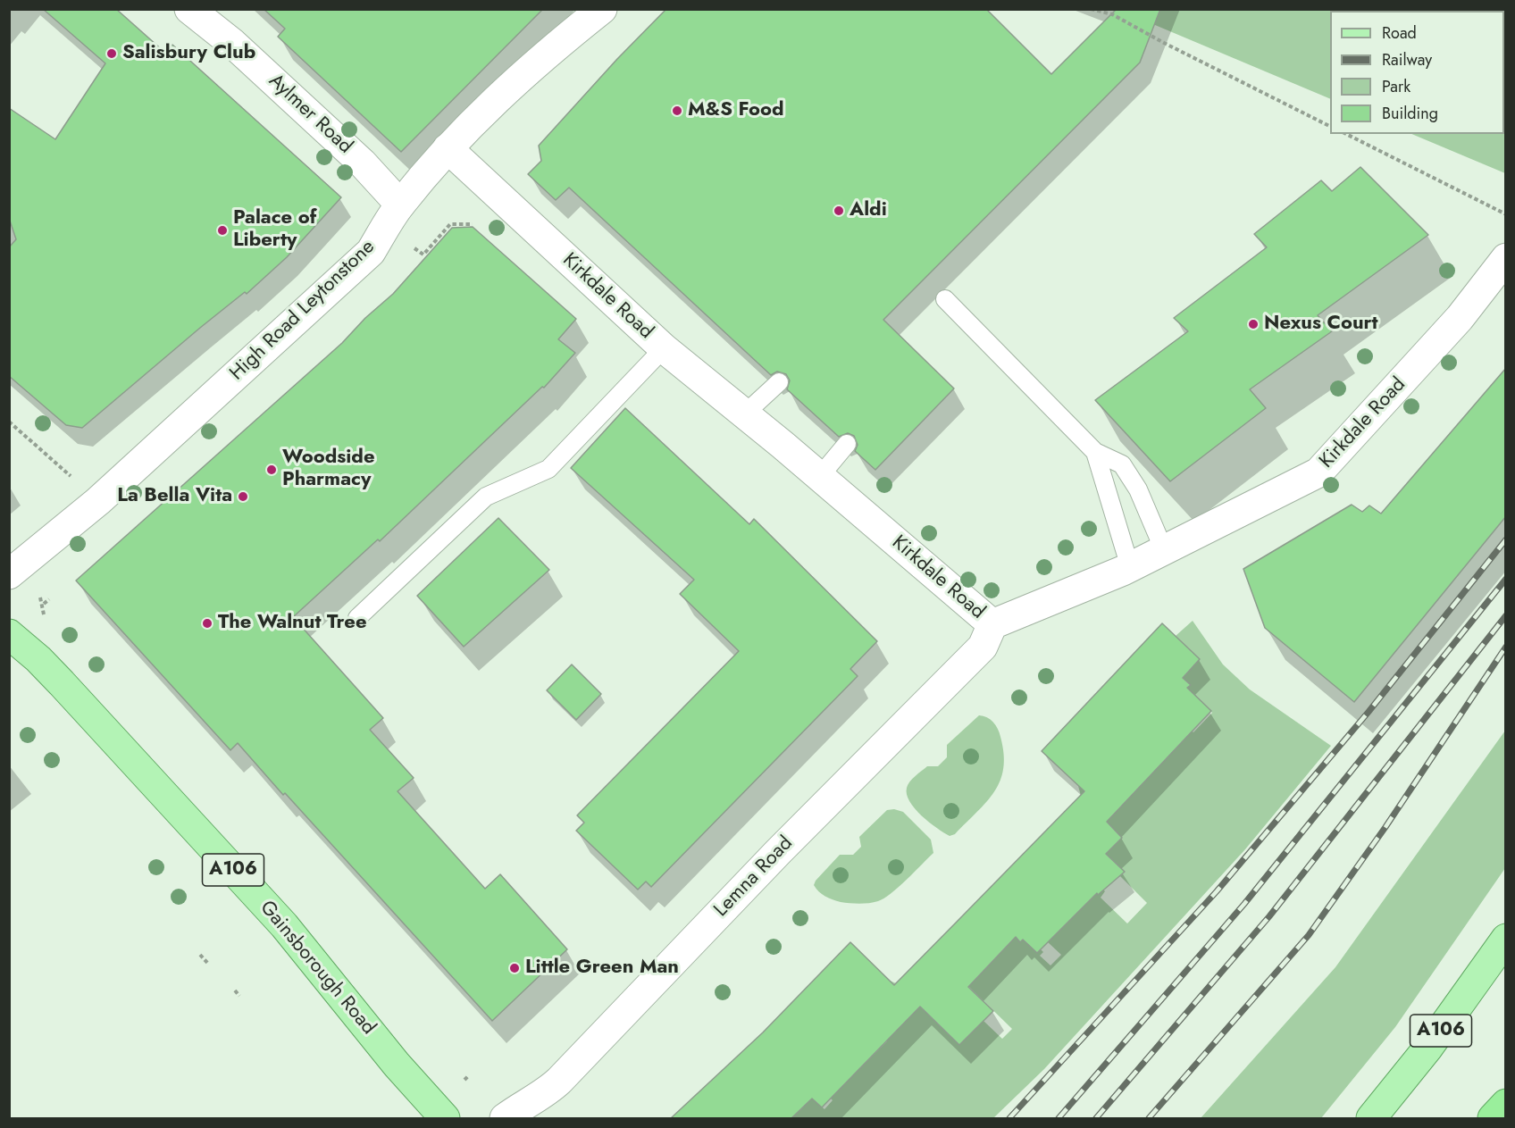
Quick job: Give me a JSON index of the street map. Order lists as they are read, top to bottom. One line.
{"streets":{"main road":["A106","Gainsborough Road"],"street":["Aylmer Road","Kirkdale Road","High Road Leytonstone","Lemna Road"]},"crossings":[["Aylmer Road","High Road Leytonstone"],["Kirkdale Road","High Road Leytonstone"],["Kirkdale Road","Lemna Road"]],"places":["Salisbury Club","M&S Food","Aldi","Palace of Liberty","Nexus Court","Woodside Pharmacy","La Bella Vita","The Walnut Tree","Little Green Man"],"legend":["Road","Railway","Park","Building"]}
